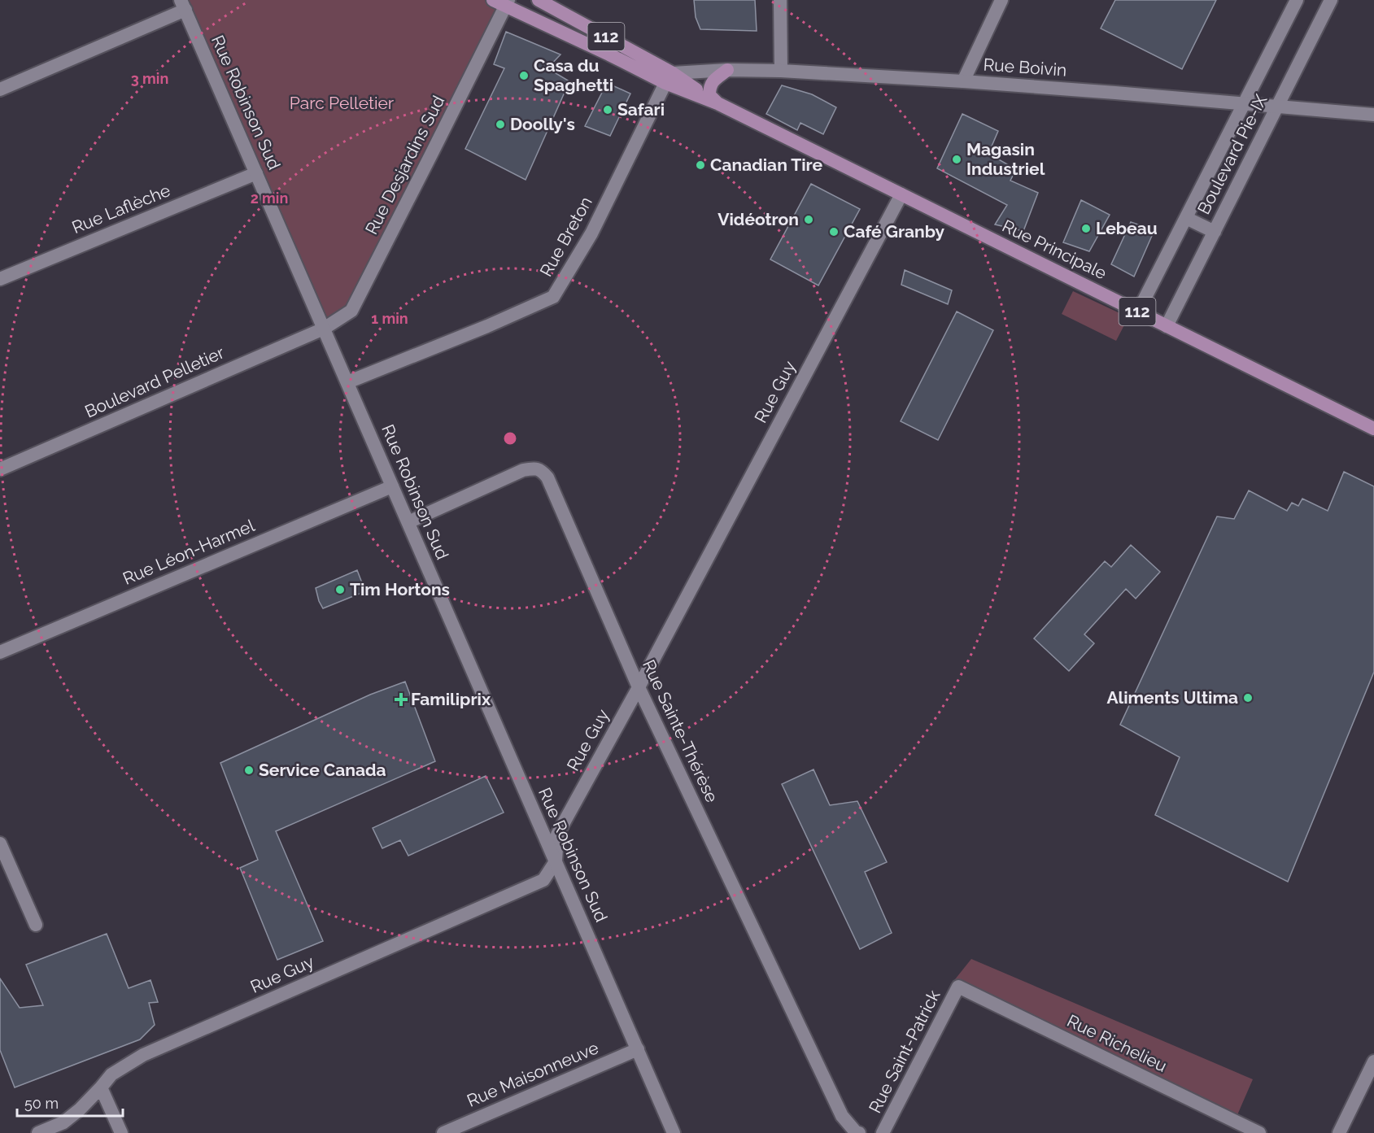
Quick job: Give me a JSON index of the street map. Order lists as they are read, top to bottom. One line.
{"streets":{"main road":["112","Rue Principale"],"street":["Rue Boivin","Rue Robinson Sud","Boulevard Pie-IX","Rue Desjardins Sud","Rue Laflèche","Rue Breton","Boulevard Pelletier","Rue Guy","Rue Léon-Harmel","Rue Sainte-Thérèse","Rue Richelieu","Rue Saint-Patrick","Rue Maisonneuve"]},"crossings":[["Rue Boivin","Boulevard Pie-IX"],["Rue Boivin","Rue Breton"],["Rue Boivin","Rue Principale"],["Rue Robinson Sud","Rue Desjardins Sud"],["Rue Robinson Sud","Rue Laflèche"],["Rue Robinson Sud","Rue Breton"],["Rue Robinson Sud","Boulevard Pelletier"],["Rue Robinson Sud","Rue Guy"],["Rue Robinson Sud","Rue Léon-Harmel"],["Rue Robinson Sud","Rue Sainte-Thérèse"],["Rue Robinson Sud","Rue Maisonneuve"],["Boulevard Pie-IX","Rue Principale"],["Rue Desjardins Sud","Rue Principale"],["Rue Desjardins Sud","Boulevard Pelletier"],["Rue Breton","Rue Principale"],["Rue Principale","Rue Guy"],["Rue Guy","Rue Sainte-Thérèse"],["Rue Richelieu","Rue Saint-Patrick"]],"parks":["Parc Pelletier"],"places":{"other":["Casa du Spaghetti","Safari","Doolly's","Magasin Industriel","Canadian Tire","Vidéotron","Lebeau","Café Granby","Tim Hortons","Aliments Ultima","Service Canada"],"health":["Familiprix"]},"scale_bar":"50 m","rings":["3 min","2 min","1 min"]}
